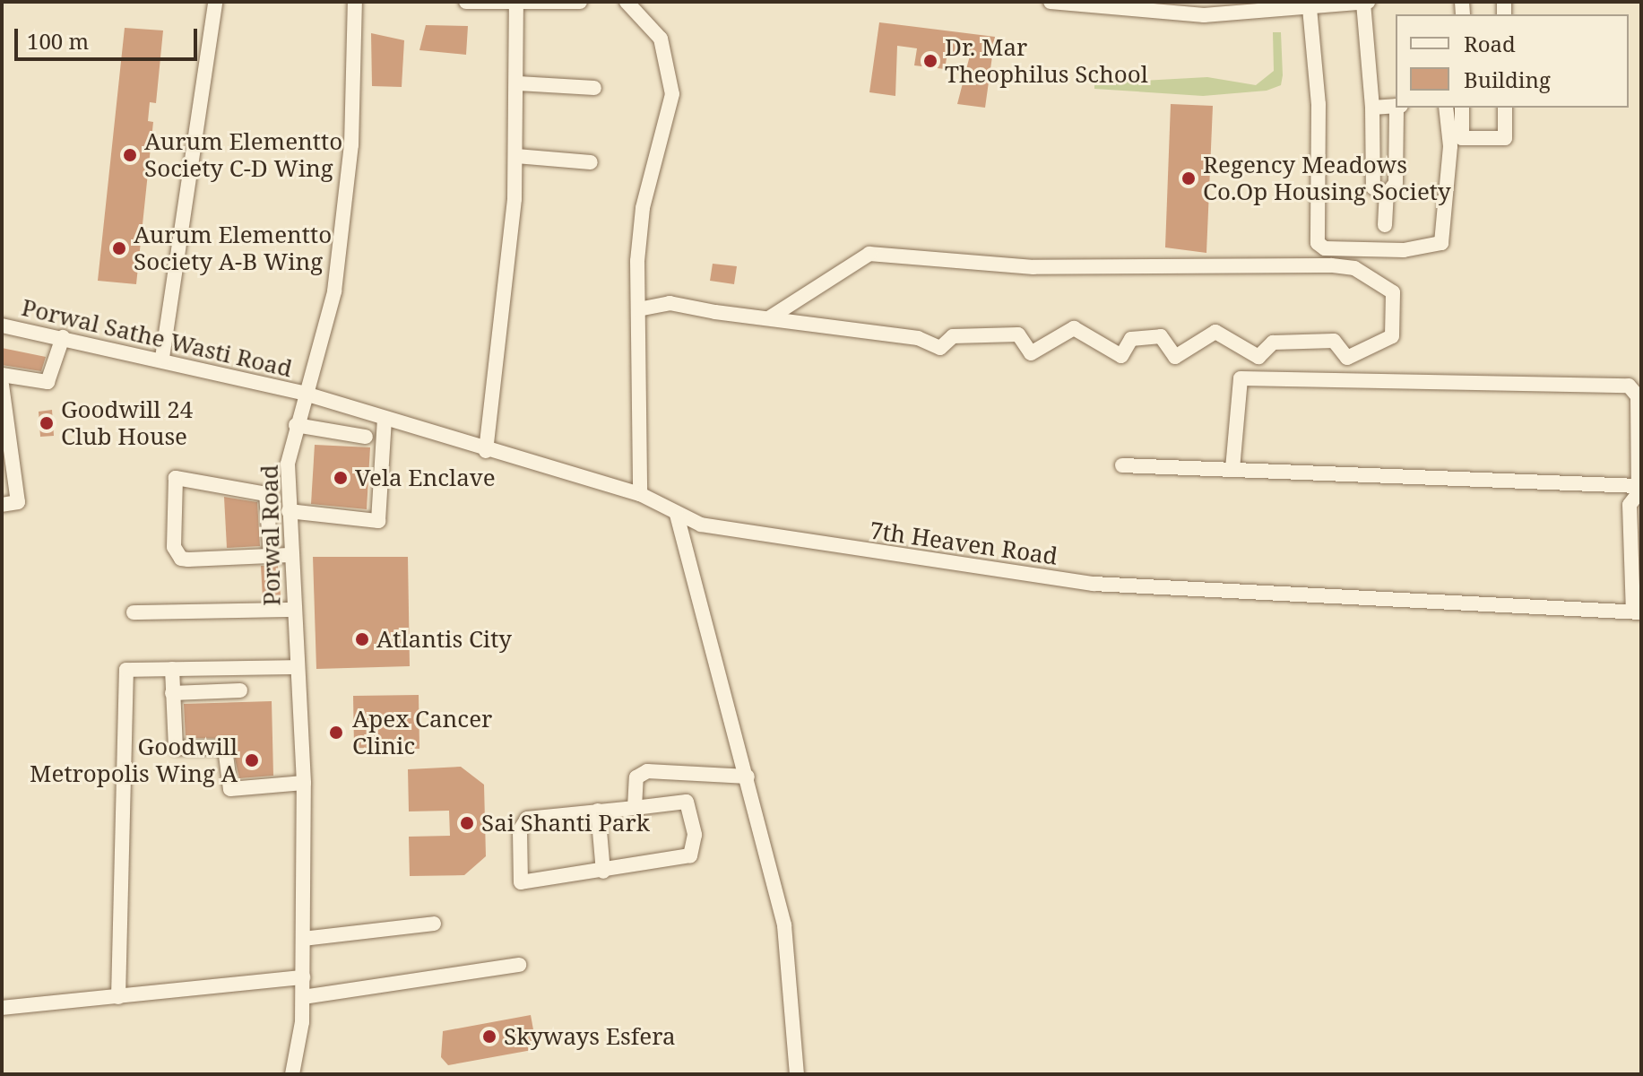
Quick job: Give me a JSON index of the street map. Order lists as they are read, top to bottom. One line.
{"streets":{"street":["Porwal Sathe Wasti Road","Porwal Road","7th Heaven Road"]},"crossings":[["Porwal Sathe Wasti Road","Porwal Road"],["Porwal Sathe Wasti Road","7th Heaven Road"],["Porwal Road","7th Heaven Road"]],"places":["Dr. Mar Theophilus School","Aurum Elementto Society C-D Wing","Regency Meadows Co.Op Housing Society","Aurum Elementto Society A-B Wing","Goodwill 24 Club House","Vela Enclave","Atlantis City","Apex Cancer Clinic","Goodwill Metropolis Wing A","Sai Shanti Park","Skyways Esfera"],"legend":["Road","Building"],"scale_bar":"100 m"}
